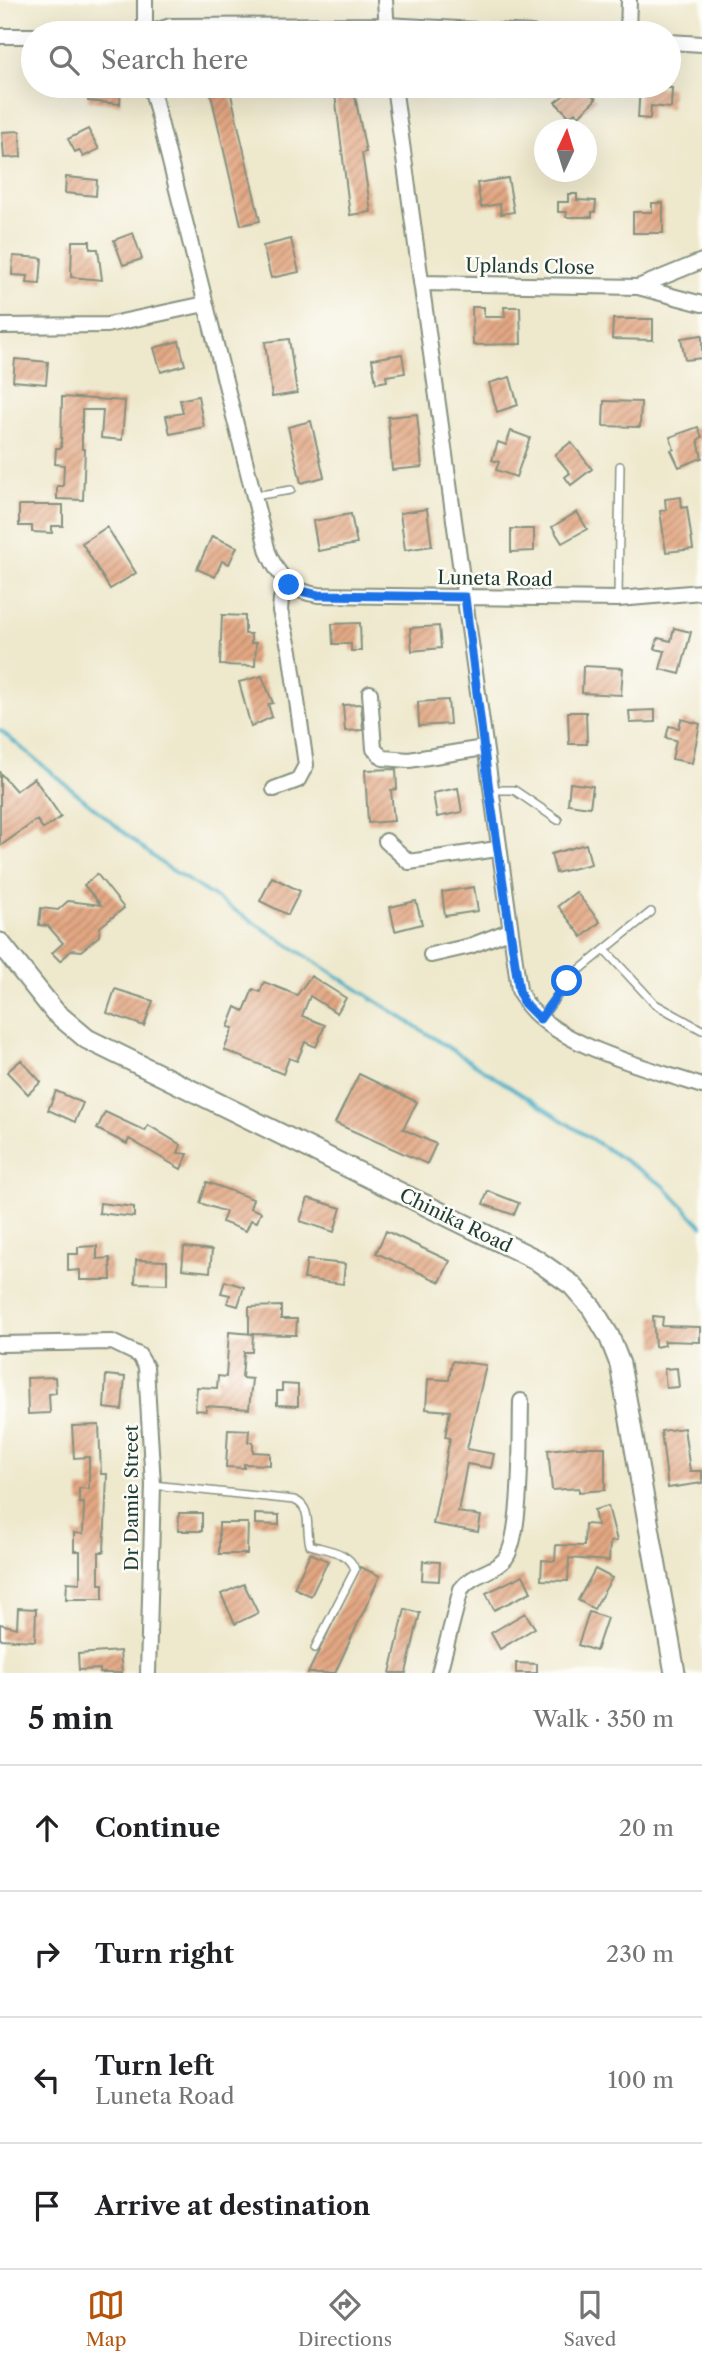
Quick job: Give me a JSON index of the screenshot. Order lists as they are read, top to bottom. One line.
{"streets":{"main road":["Chinika Road"],"street":["Uplands Close","Luneta Road","Dr Damie Street"]},"north":"top","page":{"search":"Search here","heading":["5 min","Walk · 350 m"],"list":[["Continue","20 m"],["Turn right","230 m"],["Turn left","Luneta Road","100 m"],"Arrive at destination"],"nav":["Map","Directions","Saved"]}}
